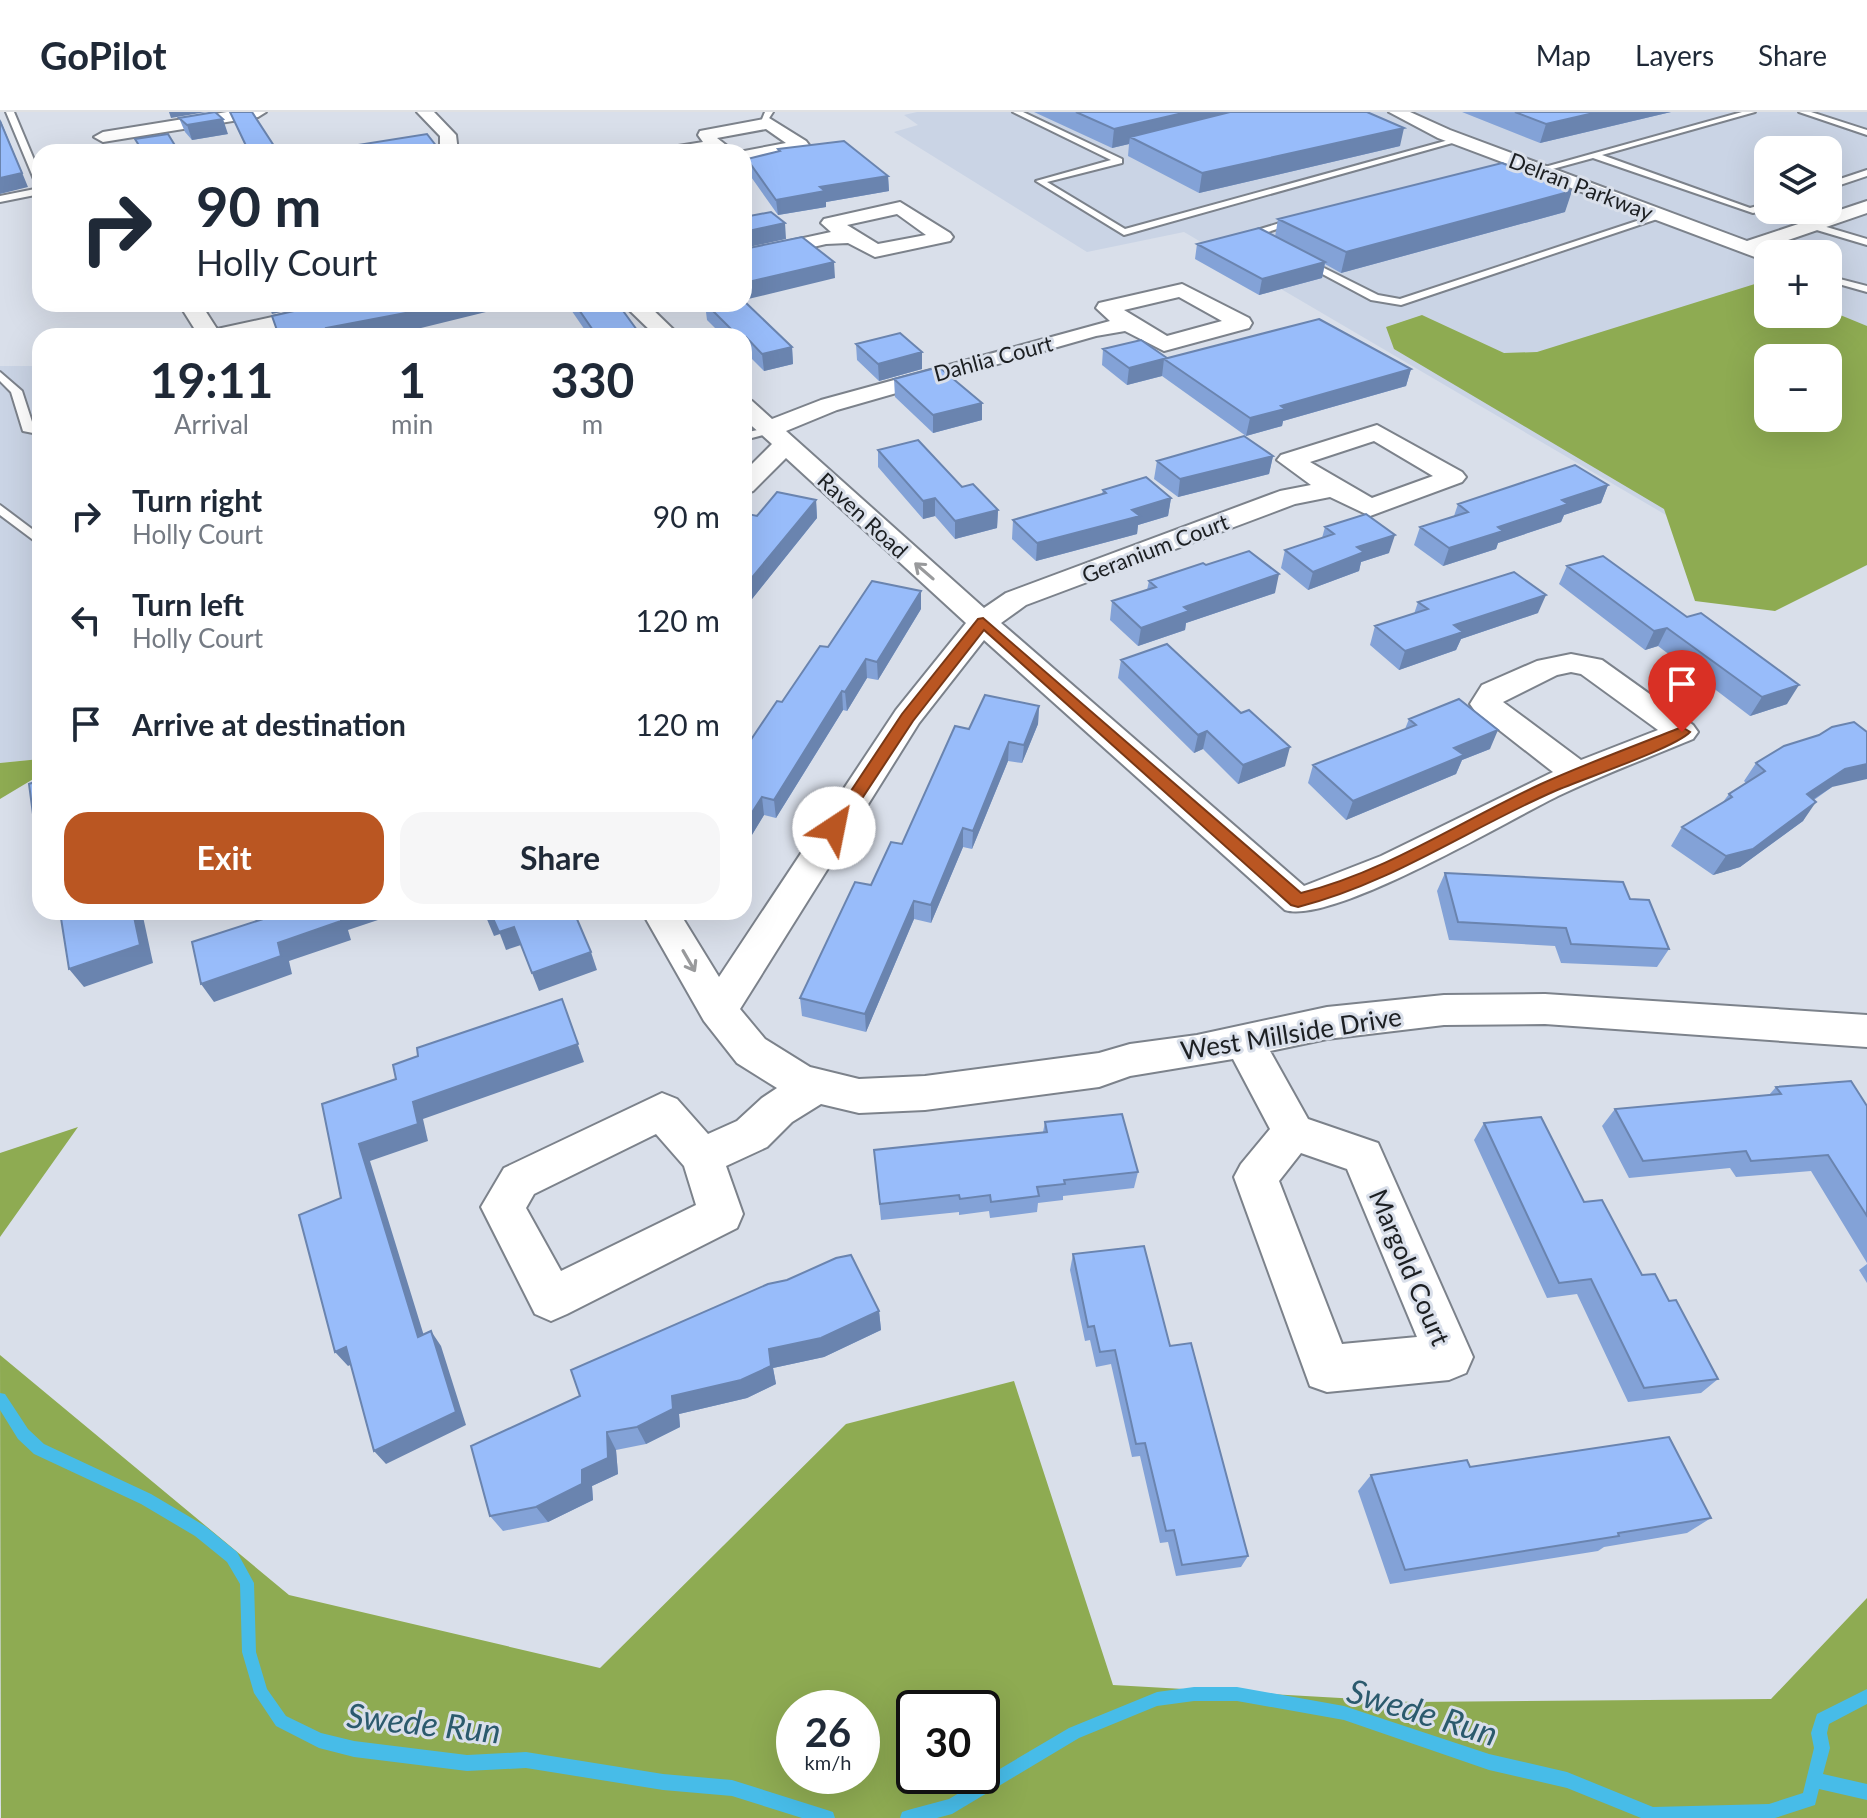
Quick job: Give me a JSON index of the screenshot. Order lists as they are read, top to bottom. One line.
{"streets":{"street":["Delran Parkway","Dahlia Court","Raven Road","Geranium Court","West Millside Drive","Margold Court"]},"crossings":[["Dahlia Court","Raven Road"],["Raven Road","Geranium Court"],["Geranium Court","West Millside Drive"]],"water":["Swede Run"],"page":{"header":"GoPilot","nav":["Map","Layers","Share"],"map_buttons":["+","−"],"turn":["90 m","Holly Court"],"eta":["19:11","Arrival","1","min","330","m"],"list":[{"name":"Turn right","note":"Holly Court","value":"90 m"},{"name":"Turn left","note":"Holly Court","value":"120 m"},{"name":"Arrive at destination","value":"120 m"}],"buttons":["Exit","Share"],"speed":"26 km/h","limit":"30"}}
